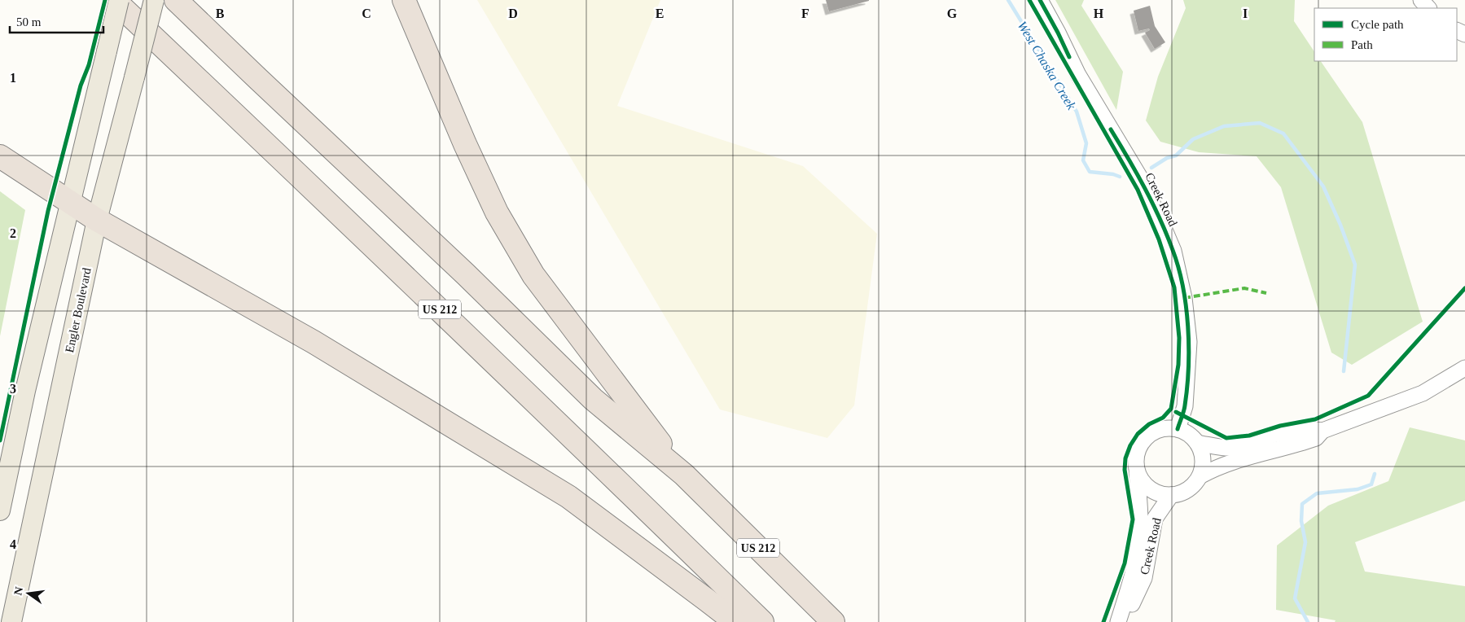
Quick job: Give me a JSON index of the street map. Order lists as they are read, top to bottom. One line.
{"streets":{"highway":["US 212"],"main road":["Engler Boulevard"],"street":["Creek Road"]},"water":["West Chaska Creek"],"legend":["Cycle path","Path"],"scale_bar":"50 m","north":"left","grid":{"columns":["B","C","D","E","F","G","H","I"],"rows":["1","2","3","4"]}}
